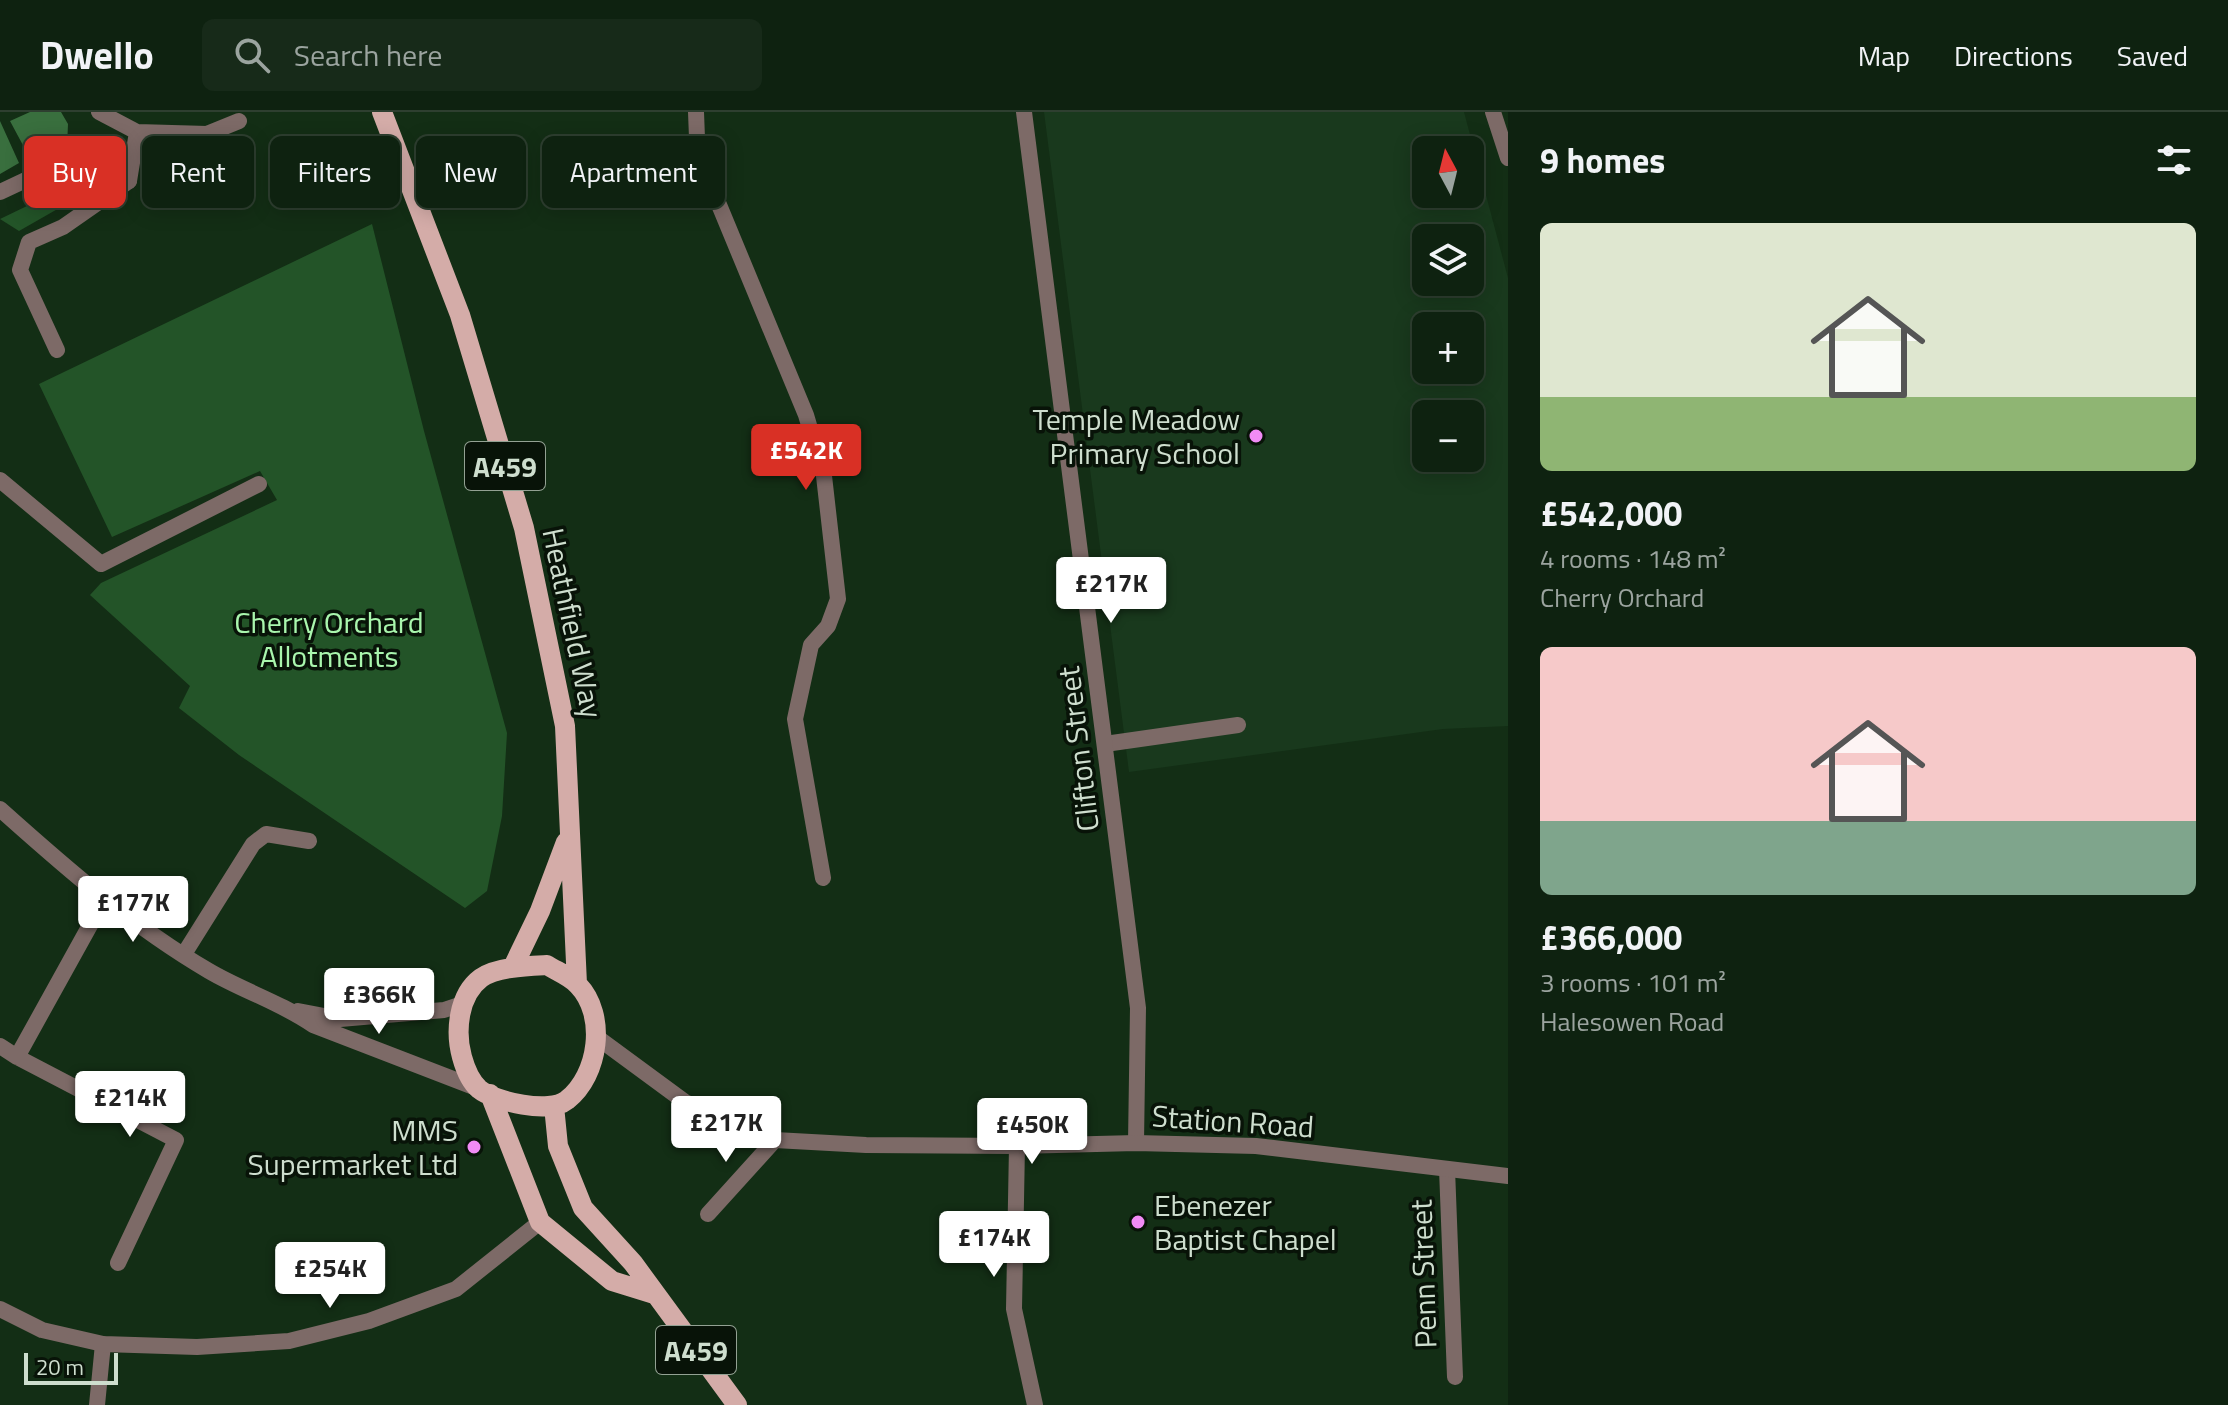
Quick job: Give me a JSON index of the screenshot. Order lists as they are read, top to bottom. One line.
{"streets":{"main road":["A459","Heathfield Way"],"street":["Clifton Street","Station Road","Penn Street"]},"crossings":[["A459","Heathfield Way"],["A459","Station Road"],["Heathfield Way","Station Road"],["Clifton Street","Station Road"],["Station Road","Penn Street"]],"parks":["Cherry Orchard Allotments"],"places":["Temple Meadow Primary School","MMS Supermarket Ltd","Ebenezer Baptist Chapel"],"scale_bar":"20 m","north":"top","page":{"header":"Dwello","search":"Search here","nav":["Map","Directions","Saved"],"heading":"9 homes","map_buttons":["+","−"],"chip":["Buy","Rent","Filters","New","Apartment"],"list":[{"name":"£542,000","note":"4 rooms · 148 m² · Cherry Orchard"},{"name":"£366,000","note":"3 rooms · 101 m² · Halesowen Road"}],"price":["£542K","£217K","£177K","£366K","£214K","£217K","£450K","£174K","£254K"],"scale":"20 m"}}
